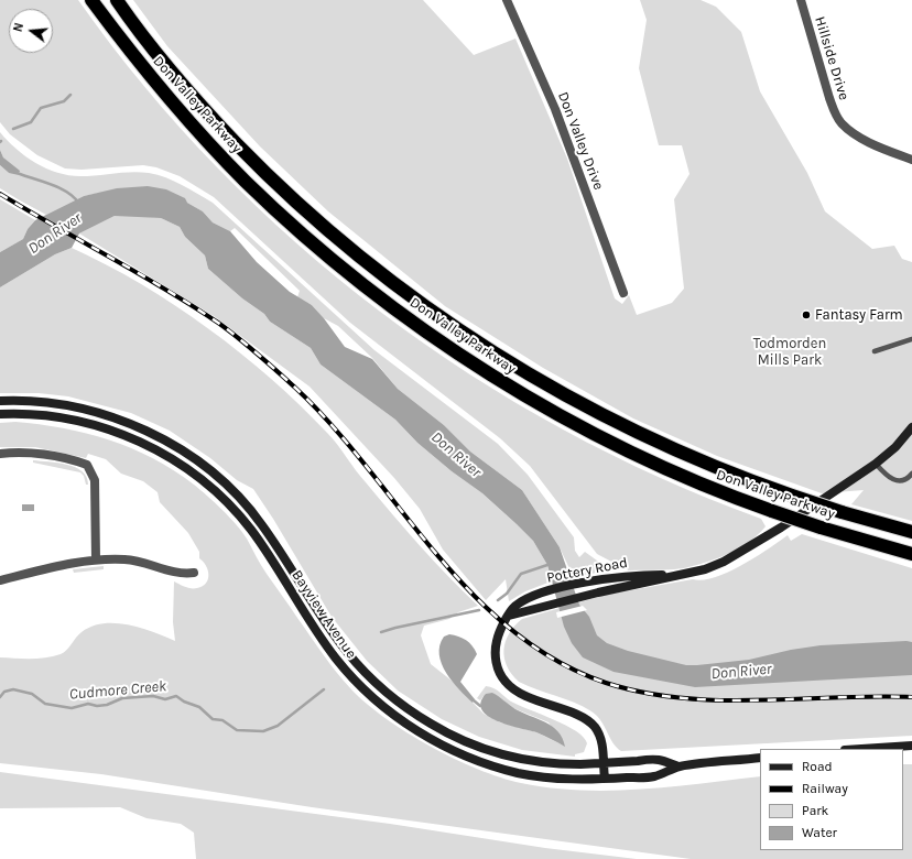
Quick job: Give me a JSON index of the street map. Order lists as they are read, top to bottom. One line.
{"streets":{"highway":["Don Valley Parkway"],"main road":["Pottery Road","Bayview Avenue"],"street":["Hillside Drive","Don Valley Drive"]},"crossings":[["Pottery Road","Bayview Avenue"]],"water":["Don River","Cudmore Creek"],"parks":["Todmorden Mills Park"],"places":["Fantasy Farm"],"legend":["Road","Railway","Park","Water"],"north":"left"}
